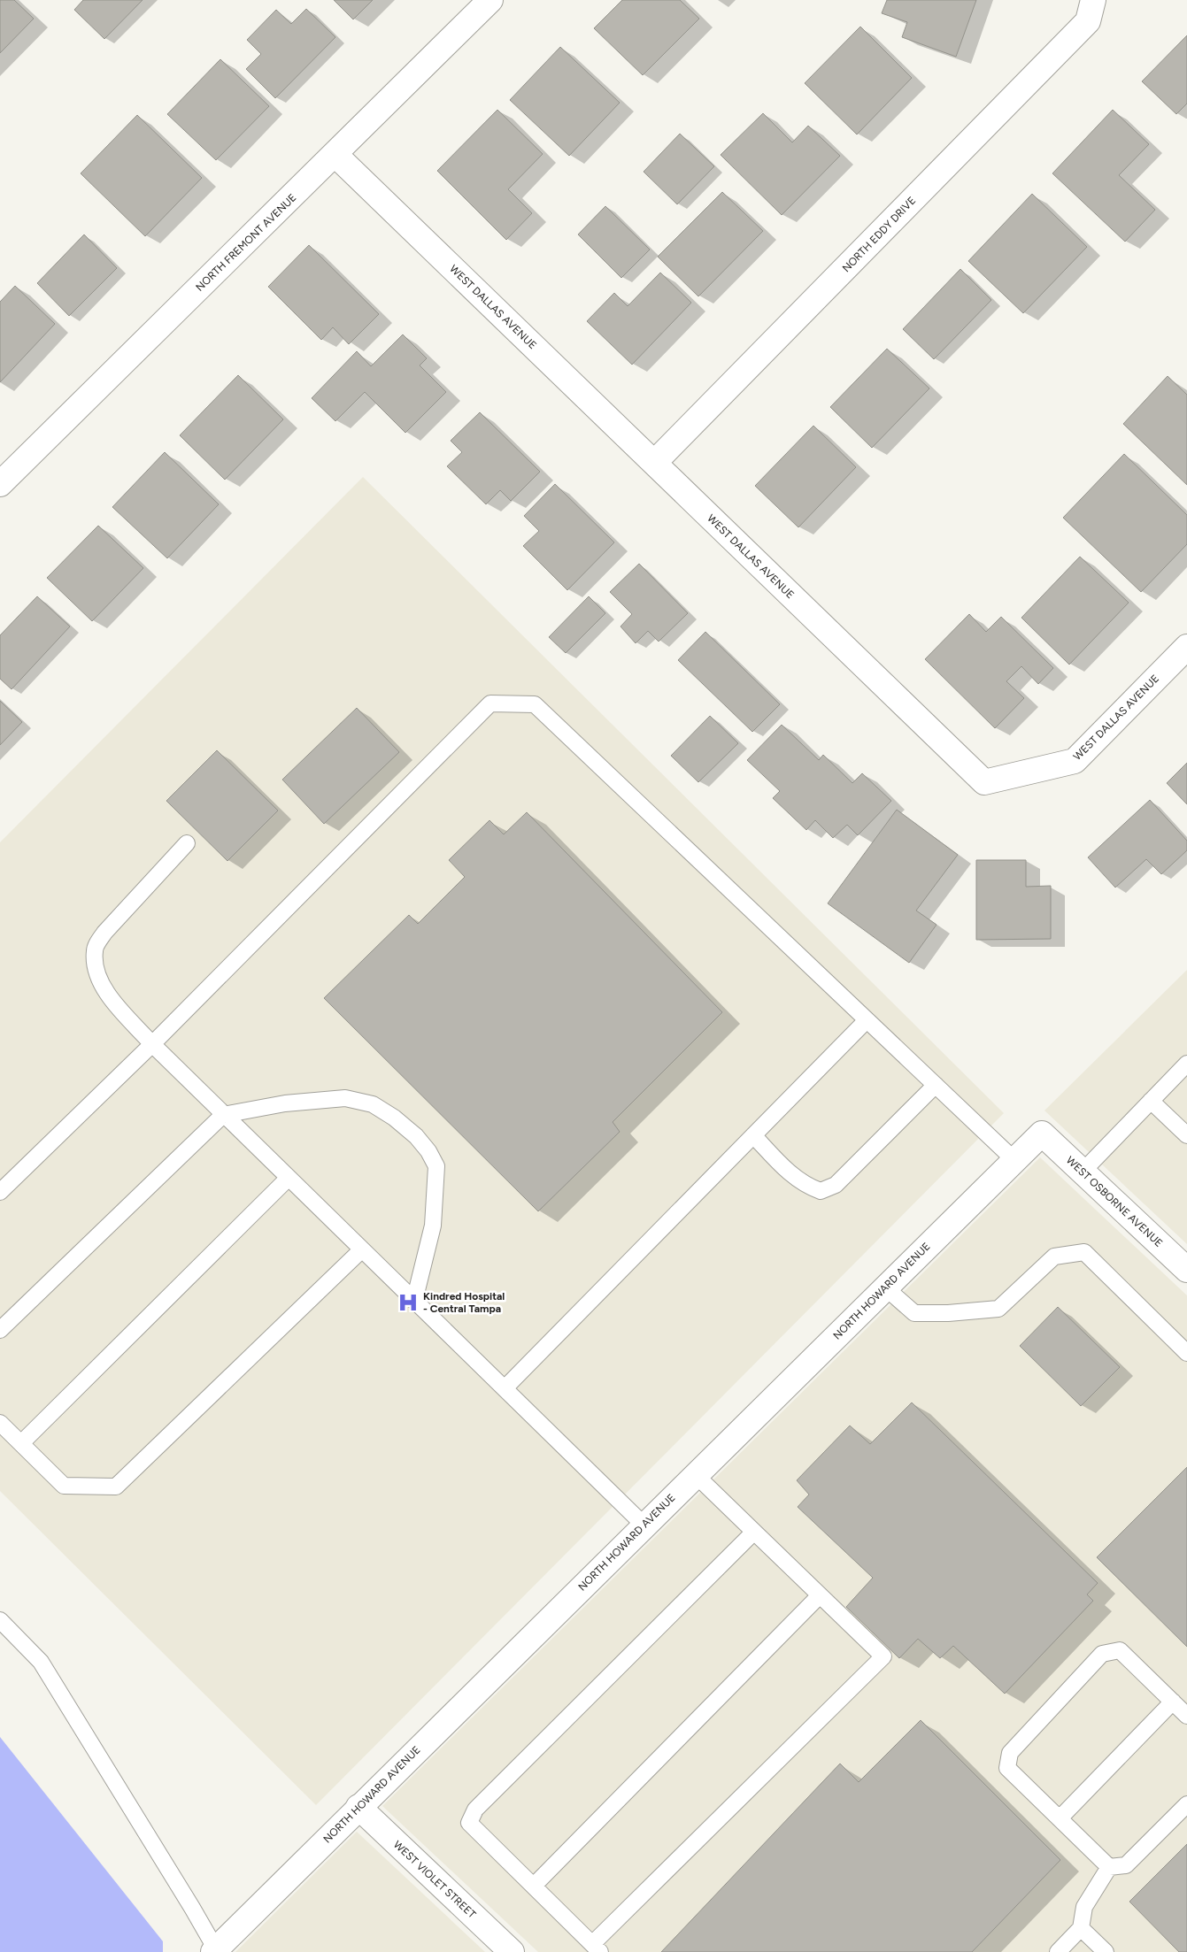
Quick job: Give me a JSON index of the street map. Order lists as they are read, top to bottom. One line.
{"streets":{"street":["NORTH EDDY DRIVE","NORTH FREMONT AVENUE","WEST DALLAS AVENUE","WEST OSBORNE AVENUE","NORTH HOWARD AVENUE","WEST VIOLET STREET"]},"crossings":[["NORTH EDDY DRIVE","WEST DALLAS AVENUE"],["NORTH FREMONT AVENUE","WEST DALLAS AVENUE"],["WEST OSBORNE AVENUE","NORTH HOWARD AVENUE"],["NORTH HOWARD AVENUE","WEST VIOLET STREET"]],"places":{"hospital":["Kindred Hospital - Central Tampa"]}}
